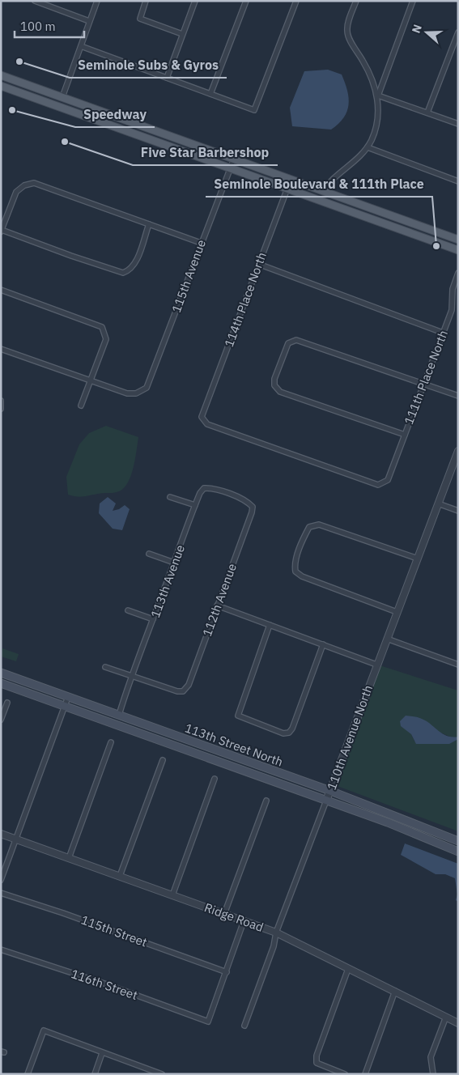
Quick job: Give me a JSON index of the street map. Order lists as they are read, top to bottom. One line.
{"streets":{"main road":["113th Street North"],"street":["115th Avenue","114th Place North","111th Place North","113th Avenue","112th Avenue","110th Avenue North","Ridge Road","115th Street","116th Street"]},"crossings":[["114th Place North","111th Place North"],["113th Avenue","112th Avenue"],["113th Avenue","113th Street North"],["110th Avenue North","113th Street North"],["110th Avenue North","Ridge Road"],["115th Street","116th Street"]],"places":["Seminole Subs & Gyros","Speedway","Five Star Barbershop","Seminole Boulevard & 111th Place"],"scale_bar":"100 m","north":"left"}
